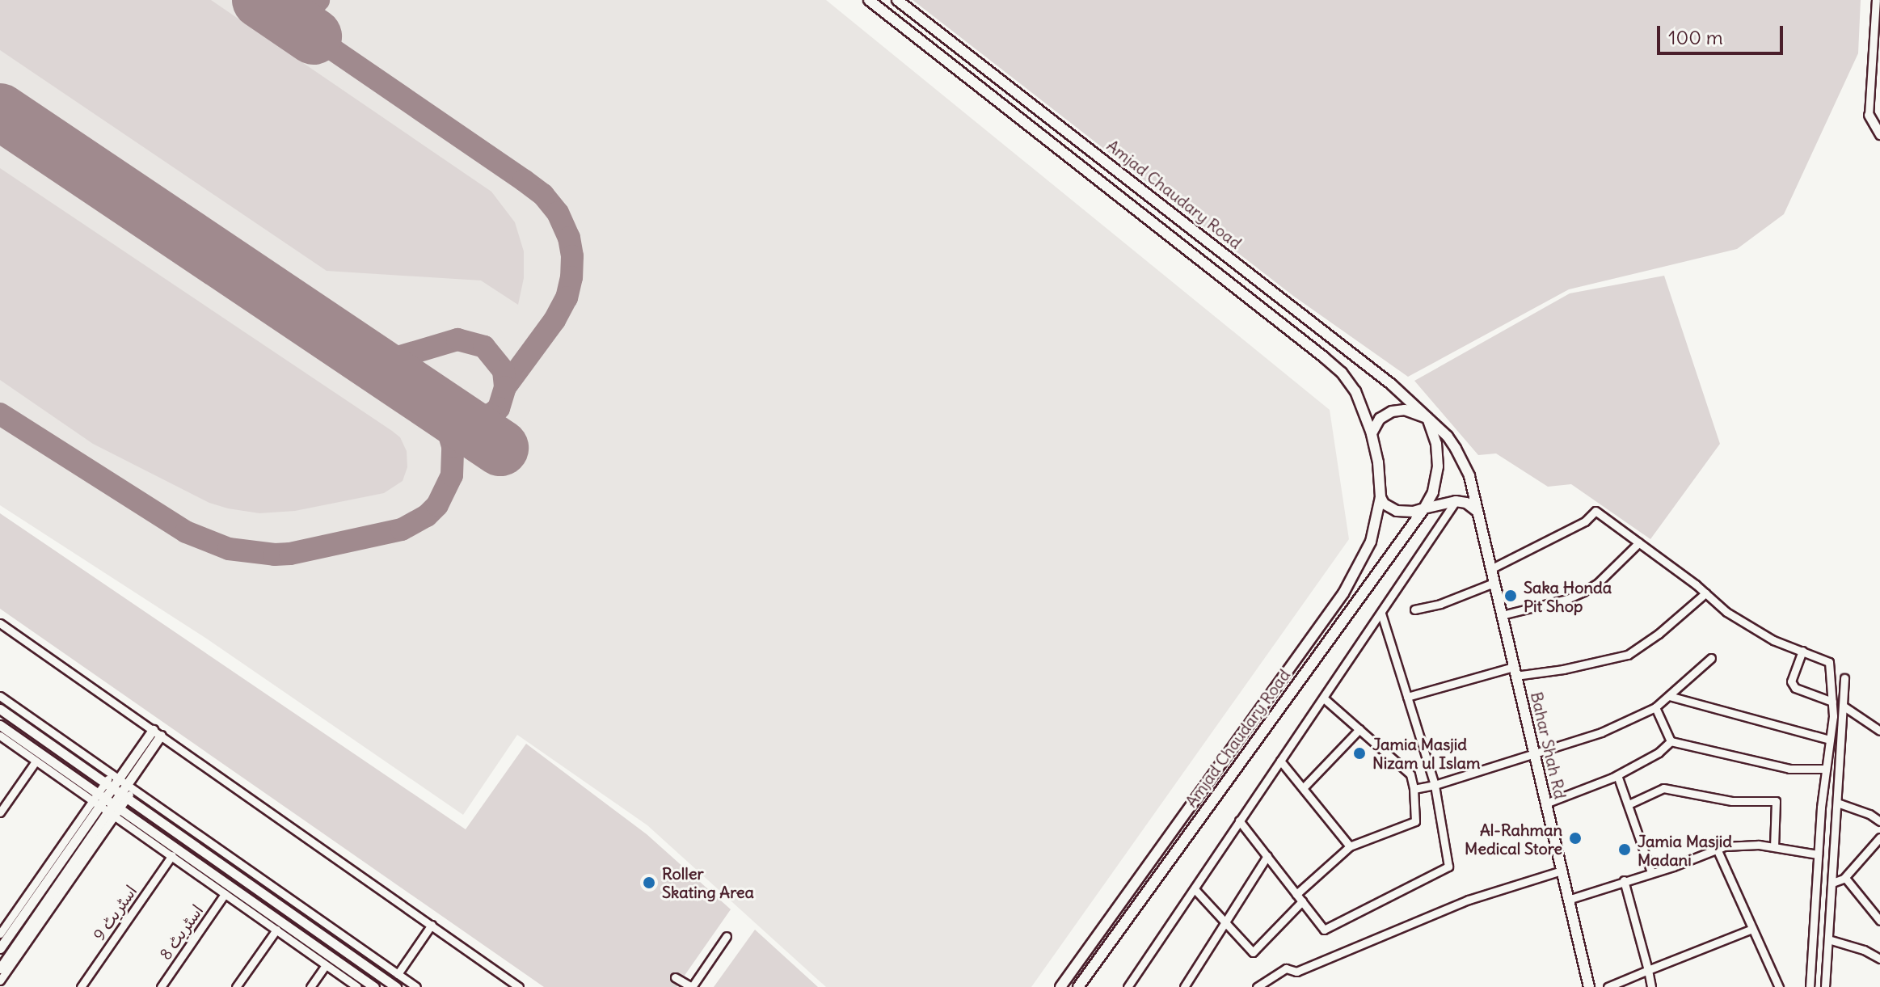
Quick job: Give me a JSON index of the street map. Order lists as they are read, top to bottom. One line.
{"streets":{"main road":["Amjad Chaudary Road","Bahar Shah Rd"],"street":["اسٹریٹ 9","اسٹریٹ 8"]},"crossings":[["Amjad Chaudary Road","Bahar Shah Rd"]],"places":["Saka Honda Pit Shop","Jamia Masjid Nizam ul Islam","Al-Rahman Medical Store","Jamia Masjid Madani","Roller Skating Area"],"scale_bar":"100 m"}
